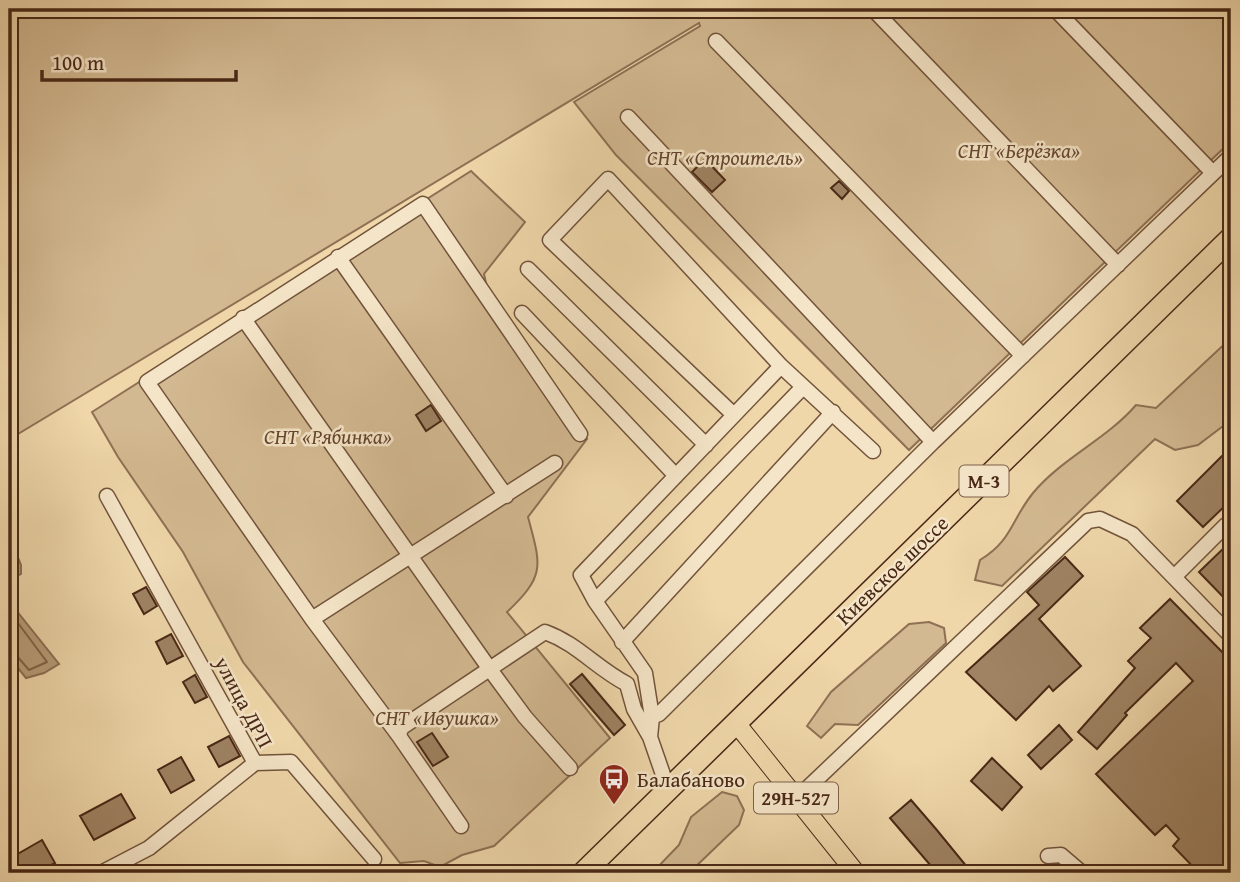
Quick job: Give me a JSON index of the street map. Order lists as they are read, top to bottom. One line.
{"streets":{"highway":["М-3","Киевское шоссе"],"main road":["29Н-527"],"street":["улица ДРП"]},"crossings":[["Киевское шоссе","29Н-527"]],"parks":["СНТ «Берёзка»","СНТ «Строитель»","СНТ «Рябинка»","СНТ «Ивушка»"],"places":{"bus stop":["Балабаново"]},"scale_bar":"100 m"}
